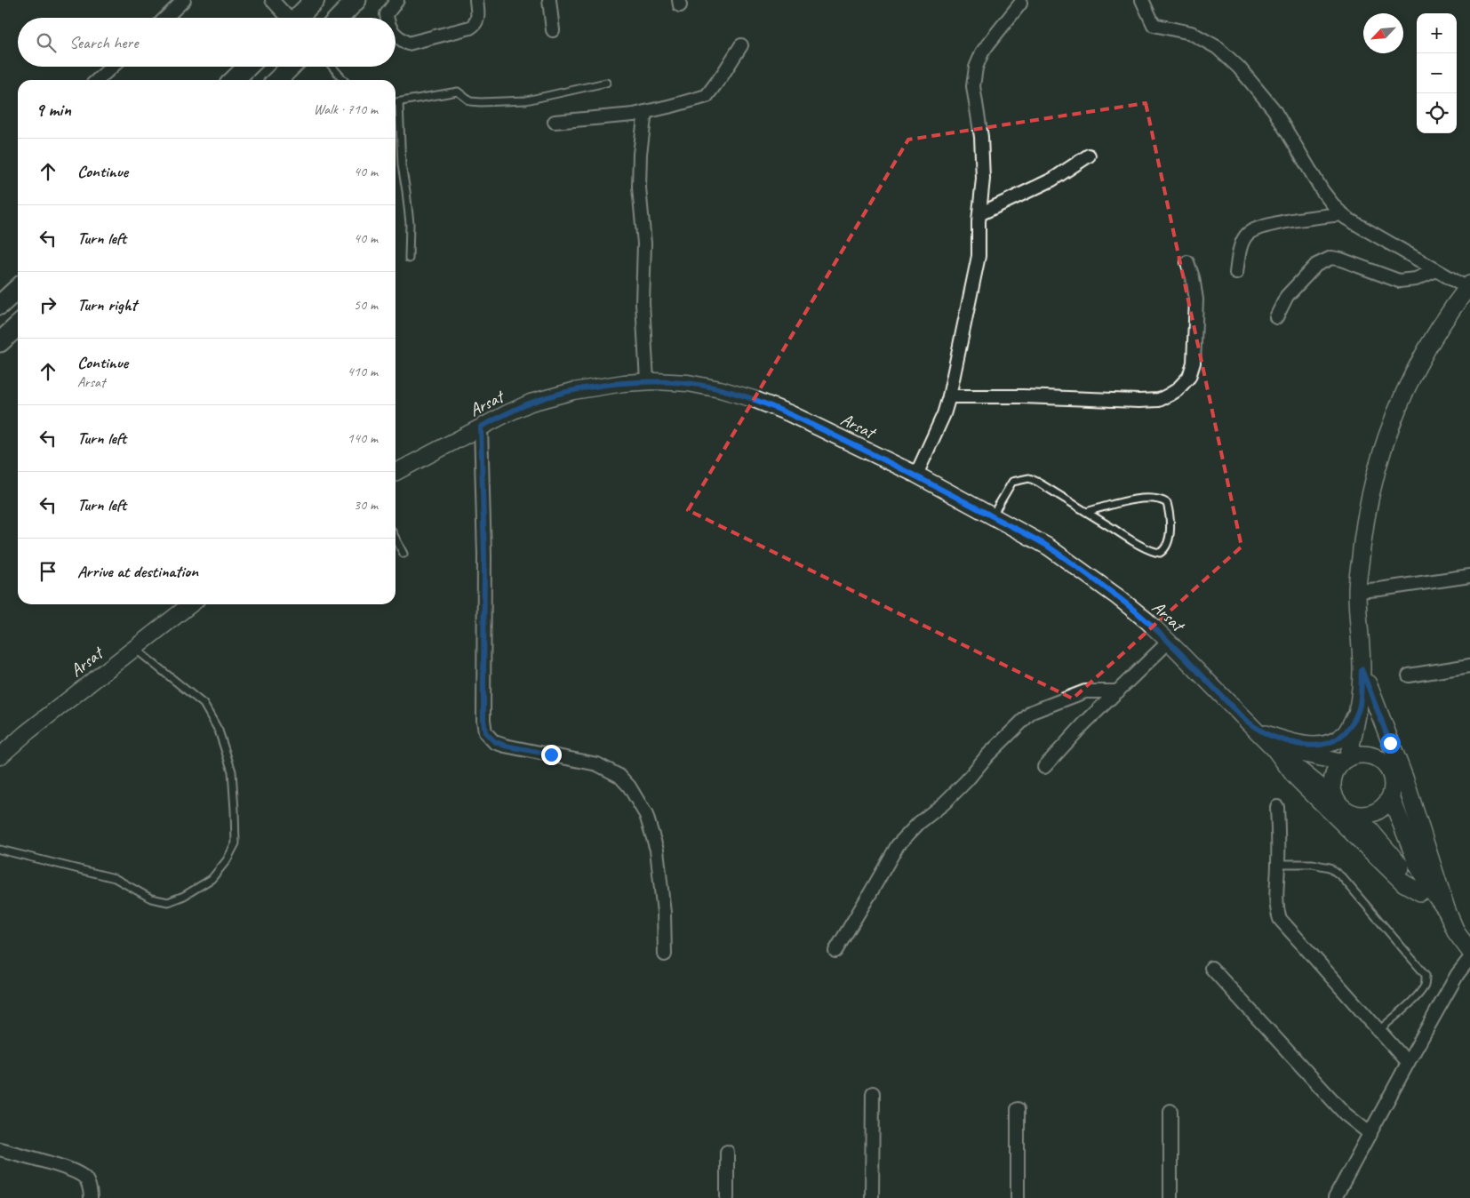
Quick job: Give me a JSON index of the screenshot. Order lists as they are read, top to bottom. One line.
{"streets":{"street":["Arsat"]},"north":"bottom left","page":{"map_buttons":["+","−"],"search":"Search here","heading":["9 min","Walk · 710 m"],"list":[["Continue","40 m"],["Turn left","40 m"],["Turn right","50 m"],["Continue","Arsat","410 m"],["Turn left","140 m"],["Turn left","30 m"],"Arrive at destination"]}}
